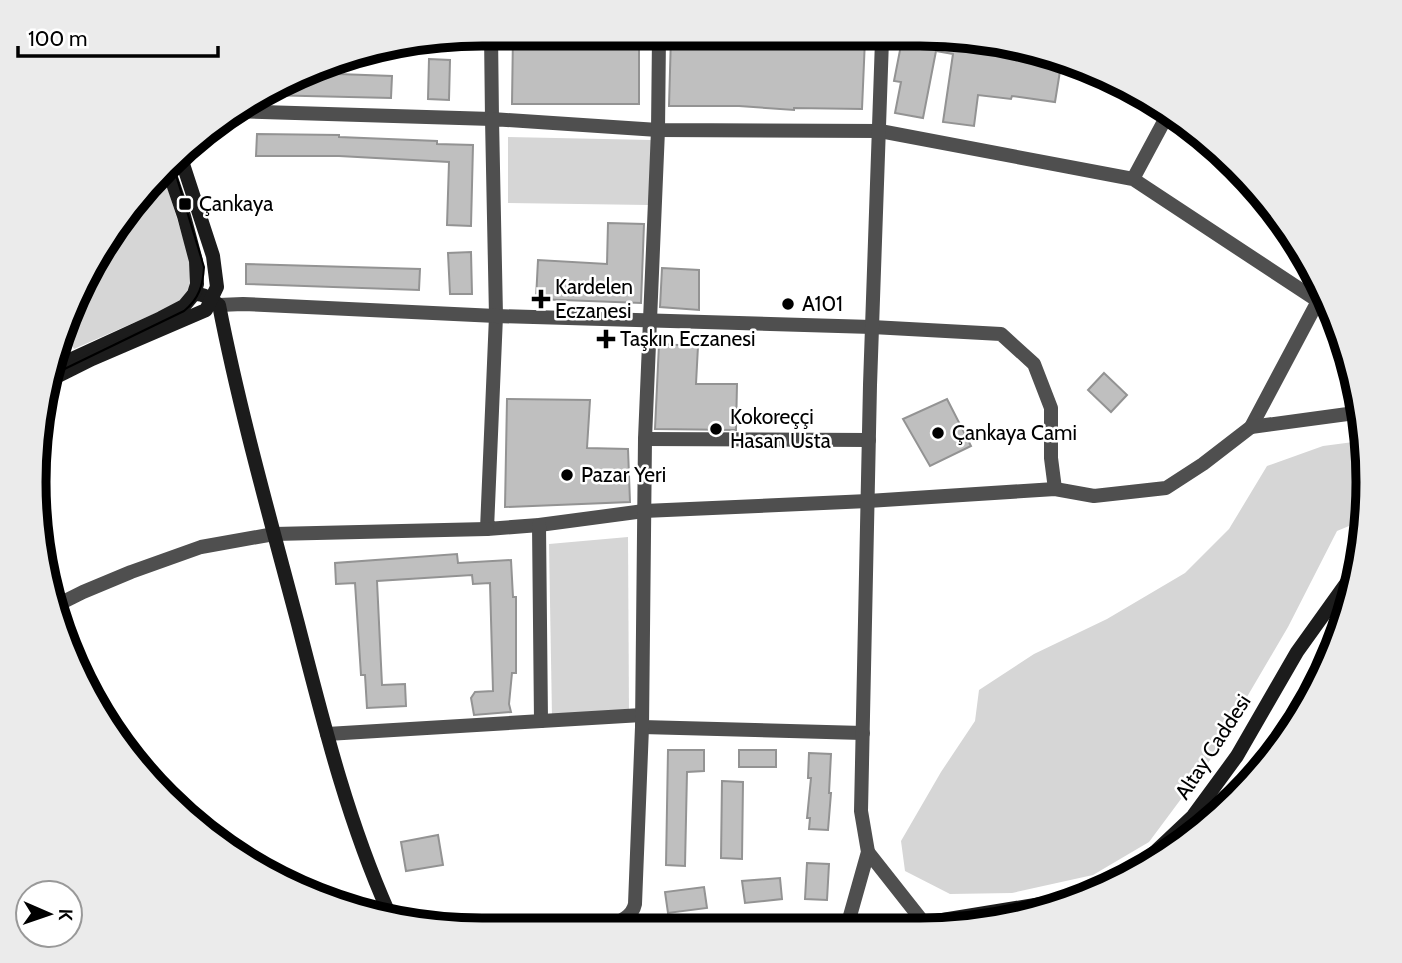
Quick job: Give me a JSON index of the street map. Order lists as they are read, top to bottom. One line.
{"streets":{"main road":["Altay Caddesi"]},"places":{"transit":["Çankaya"],"health":["Kardelen Eczanesi","Taşkın Eczanesi"],"other":["A101","Kokoreççi Hasan Usta","Çankaya Cami","Pazar Yeri"]},"scale_bar":"100 m","north":"right"}
